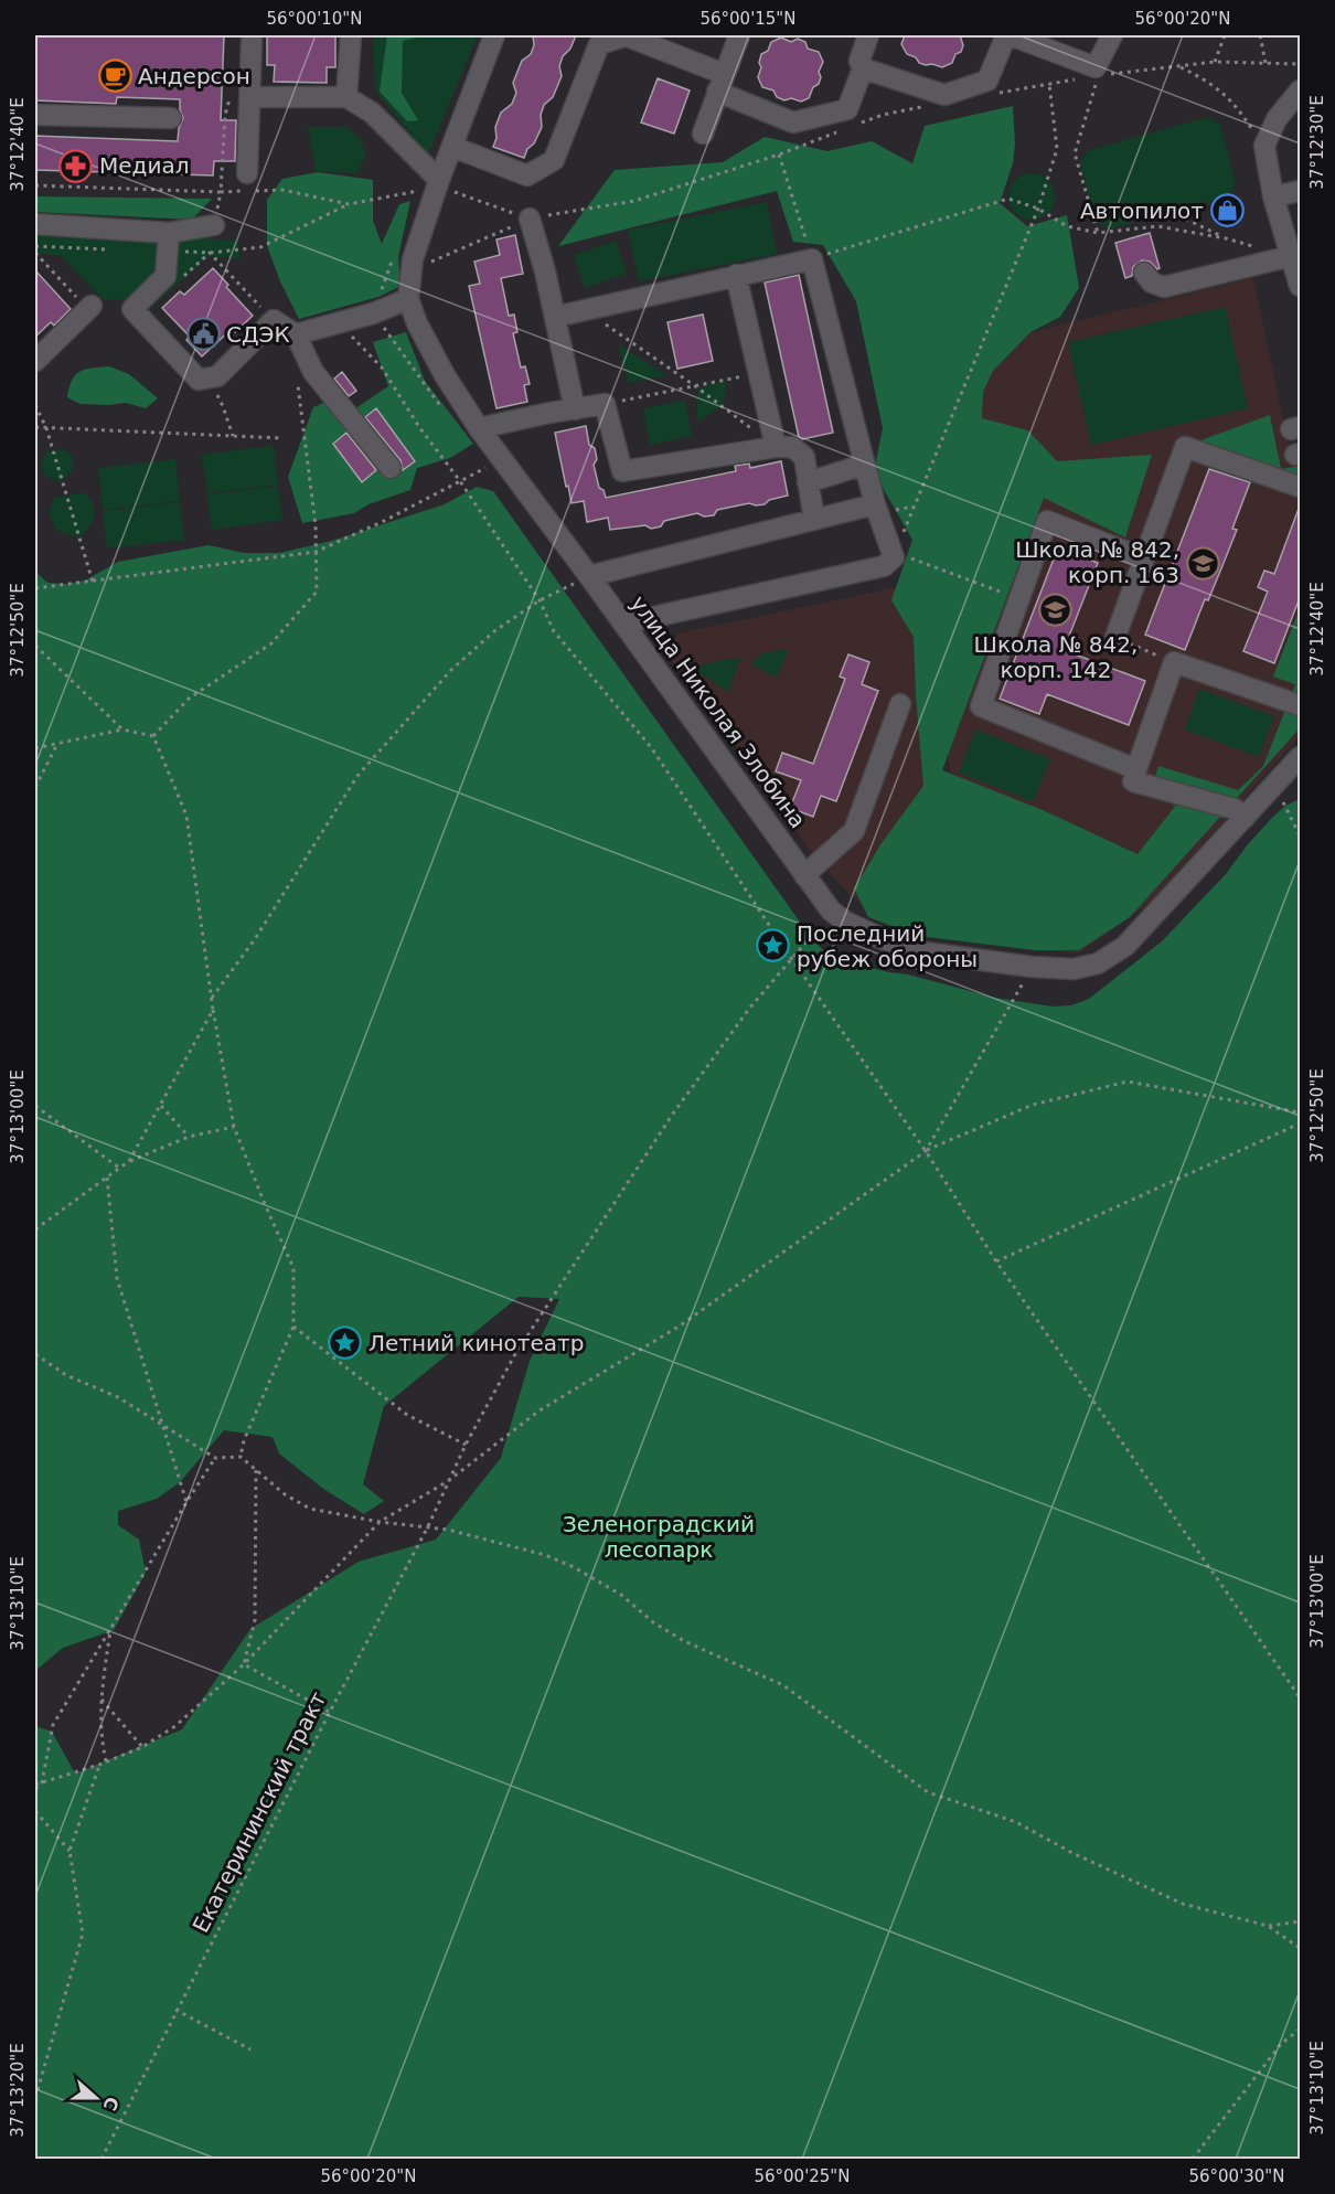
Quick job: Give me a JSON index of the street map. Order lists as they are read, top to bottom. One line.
{"streets":{"street":["улица Николая Злобина"],"path":["Екатерининский тракт"]},"parks":["Зеленоградский лесопарк"],"places":{"cafe":["Андерсон"],"pharmacy":["Медиал"],"shop":["Автопилот"],"public building":["СДЭК"],"school or university":["Школа № 842, корп. 163","Школа № 842, корп. 142"],"place":["Последний рубеж обороны","Летний кинотеатр"]},"north":"right","coordinates":["56°00'10\"N","56°00'15\"N","56°00'20\"N","37°12'30\"E","37°12'40\"E","37°12'50\"E","37°13'00\"E","37°13'10\"E","37°13'20\"E","56°00'25\"N","56°00'30\"N"]}
